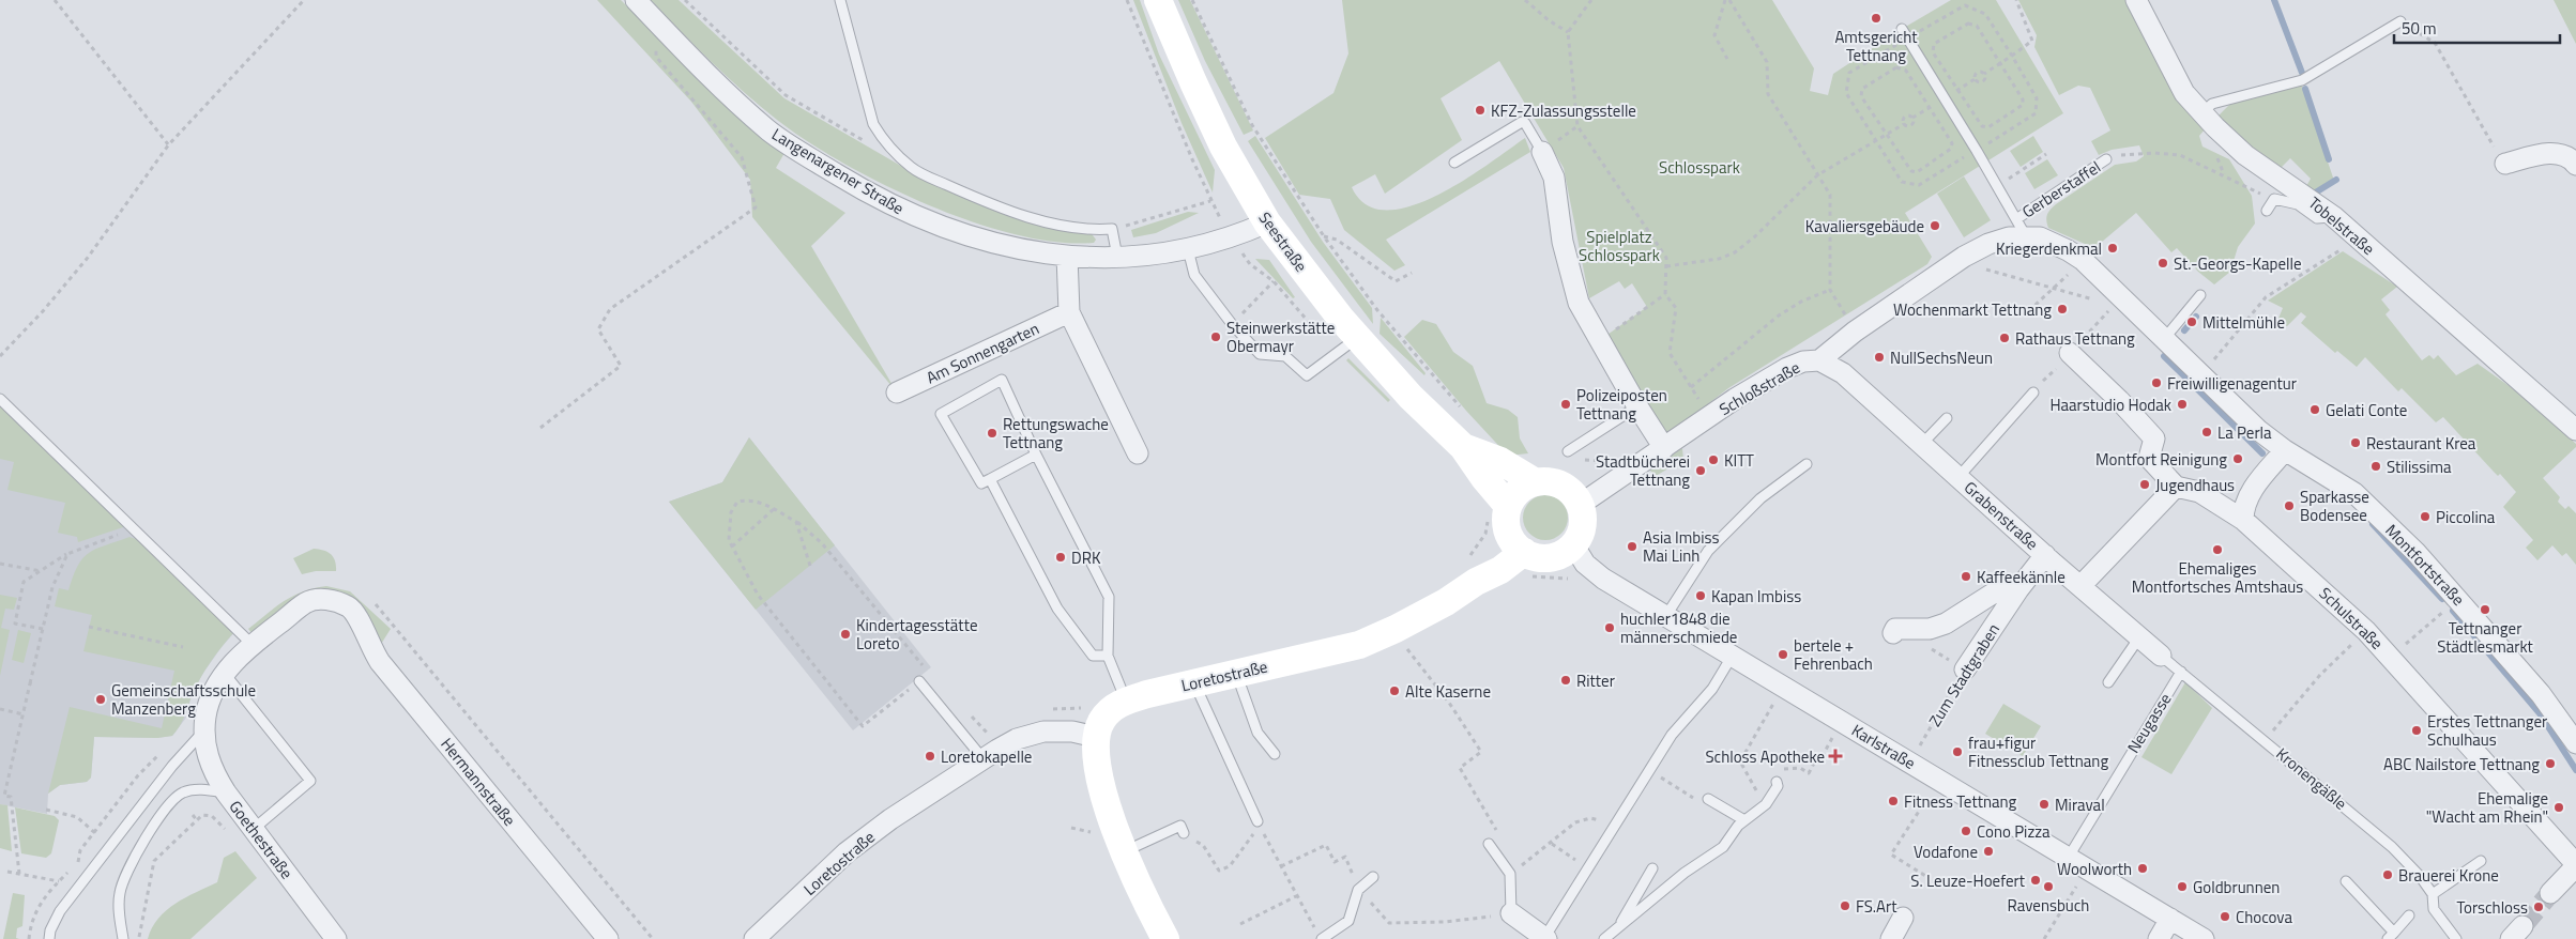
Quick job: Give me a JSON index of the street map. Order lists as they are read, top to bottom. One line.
{"streets":{"main road":["Seestraße","Loretostraße"],"street":["Langenargener Straße","Tobelstraße","Am Sonnengarten","Schloßstraße","Grabenstraße","Montfortstraße","Schulstraße","Zum Stadtgraben","Karlstraße","Hermannstraße","Goethestraße"],"lane":["Gerberstaffel","Neugasse","Kronengäßle"]},"crossings":[["Langenargener Straße","Seestraße"],["Gerberstaffel","Schloßstraße"],["Gerberstaffel","Montfortstraße"],["Seestraße","Schloßstraße"],["Seestraße","Loretostraße"],["Seestraße","Karlstraße"],["Schloßstraße","Grabenstraße"],["Schloßstraße","Montfortstraße"],["Schloßstraße","Loretostraße"],["Schloßstraße","Karlstraße"],["Grabenstraße","Zum Stadtgraben"],["Grabenstraße","Neugasse"],["Grabenstraße","Kronengäßle"],["Zum Stadtgraben","Karlstraße"],["Loretostraße","Karlstraße"],["Neugasse","Karlstraße"],["Neugasse","Kronengäßle"]],"parks":["Schlosspark","Spielplatz Schlosspark"],"places":{"other":["Amtsgericht Tettnang","KFZ-Zulassungsstelle","Kavaliersgebäude","Kriegerdenkmal","St.-Georgs-Kapelle","Wochenmarkt Tettnang","Mittelmühle","Steinwerkstätte Obermayr","Rathaus Tettnang","NullSechsNeun","Freiwilligenagentur","Polizeiposten Tettnang","Haarstudio Hodak","Gelati Conte","La Perla","Rettungswache Tettnang","Restaurant Krea","Montfort Reinigung","KITT","Stilissima","Stadtbücherei Tettnang","Jugendhaus","Sparkasse Bodensee","Piccolina","Asia Imbiss Mai Linh","Ehemaliges Montfortsches Amtshaus","DRK","Kaffeekännle","Kapan Imbiss","Tettnanger Städtlesmarkt","huchler1848 die männerschmiede","Kindertagesstätte Loreto","bertele + Fehrenbach","Ritter","Alte Kaserne","Gemeinschaftsschule Manzenberg","Erstes Tettnanger Schulhaus","frau+figur Fitnessclub Tettnang","Loretokapelle","ABC Nailstore Tettnang","Fitness Tettnang","Miraval","Ehemalige \"Wacht am Rhein\"","Cono Pizza","Vodafone","Woolworth","Brauerei Krone","S. Leuze-Hoefert","Ravensbuch","Goldbrunnen","FS.Art","Torschloss","Chocova"],"health":["Schloss Apotheke"]},"scale_bar":"50 m"}
